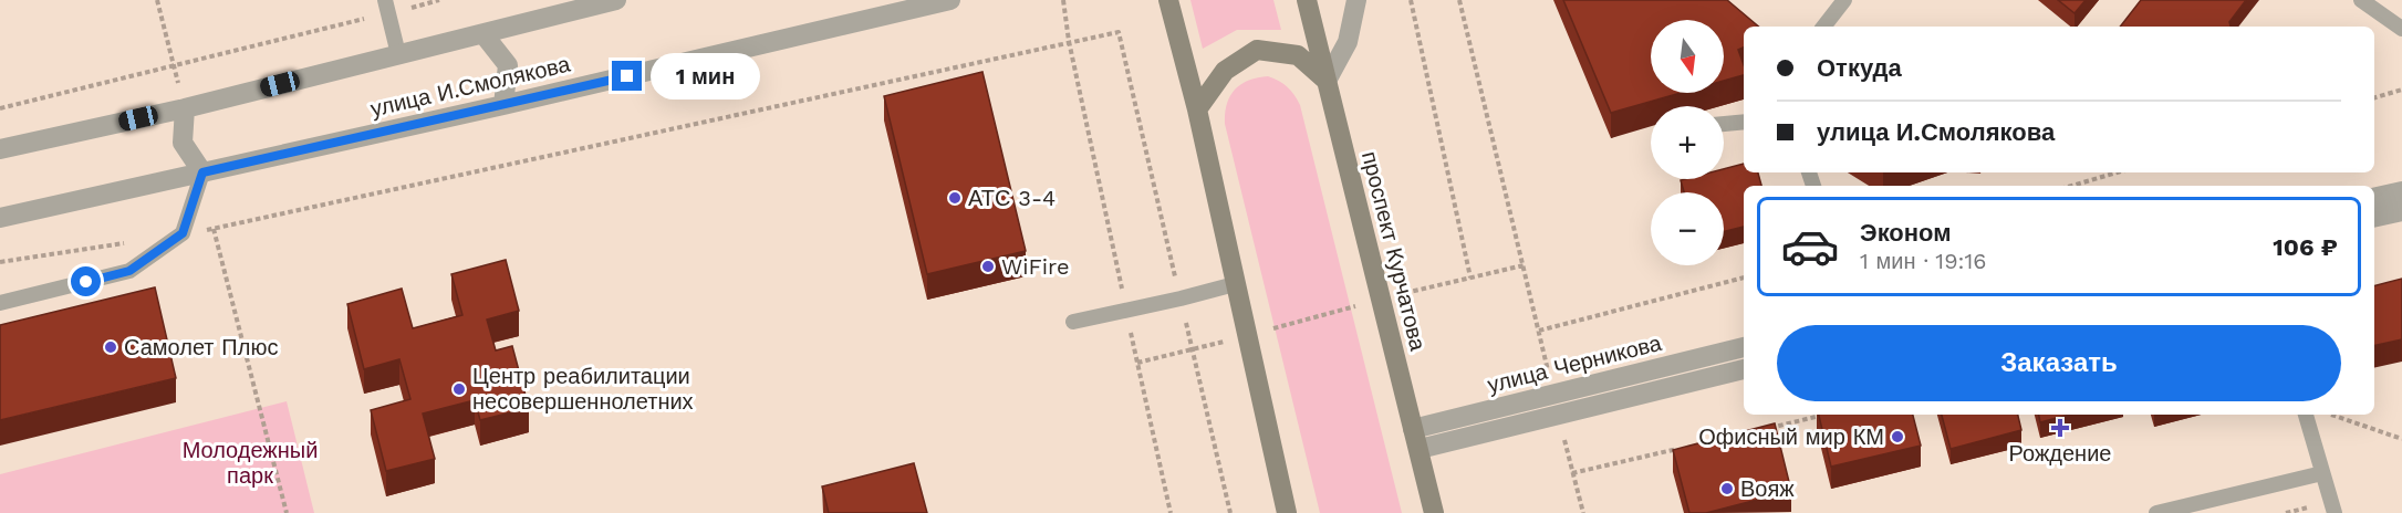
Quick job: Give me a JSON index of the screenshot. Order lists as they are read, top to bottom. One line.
{"streets":{"main road":["проспект Курчатова"],"street":["улица И.Смолякова","улица Черникова"]},"crossings":[["проспект Курчатова","улица Черникова"]],"parks":["Молодежный парк"],"places":{"other":["АТС 3-4","WiFire","Самолет Плюс","Центр реабилитации несовершеннолетних","Офисный мир КМ","Вояж"],"health":["Рождение"]},"north":"bottom","page":{"map_buttons":["+","−"],"banner":["Откуда","улица И.Смолякова"],"bubble":"1 мин","list":[{"name":"Эконом","note":"1 мин · 19:16","value":"106 ₽"}],"buttons":"Заказать"}}
